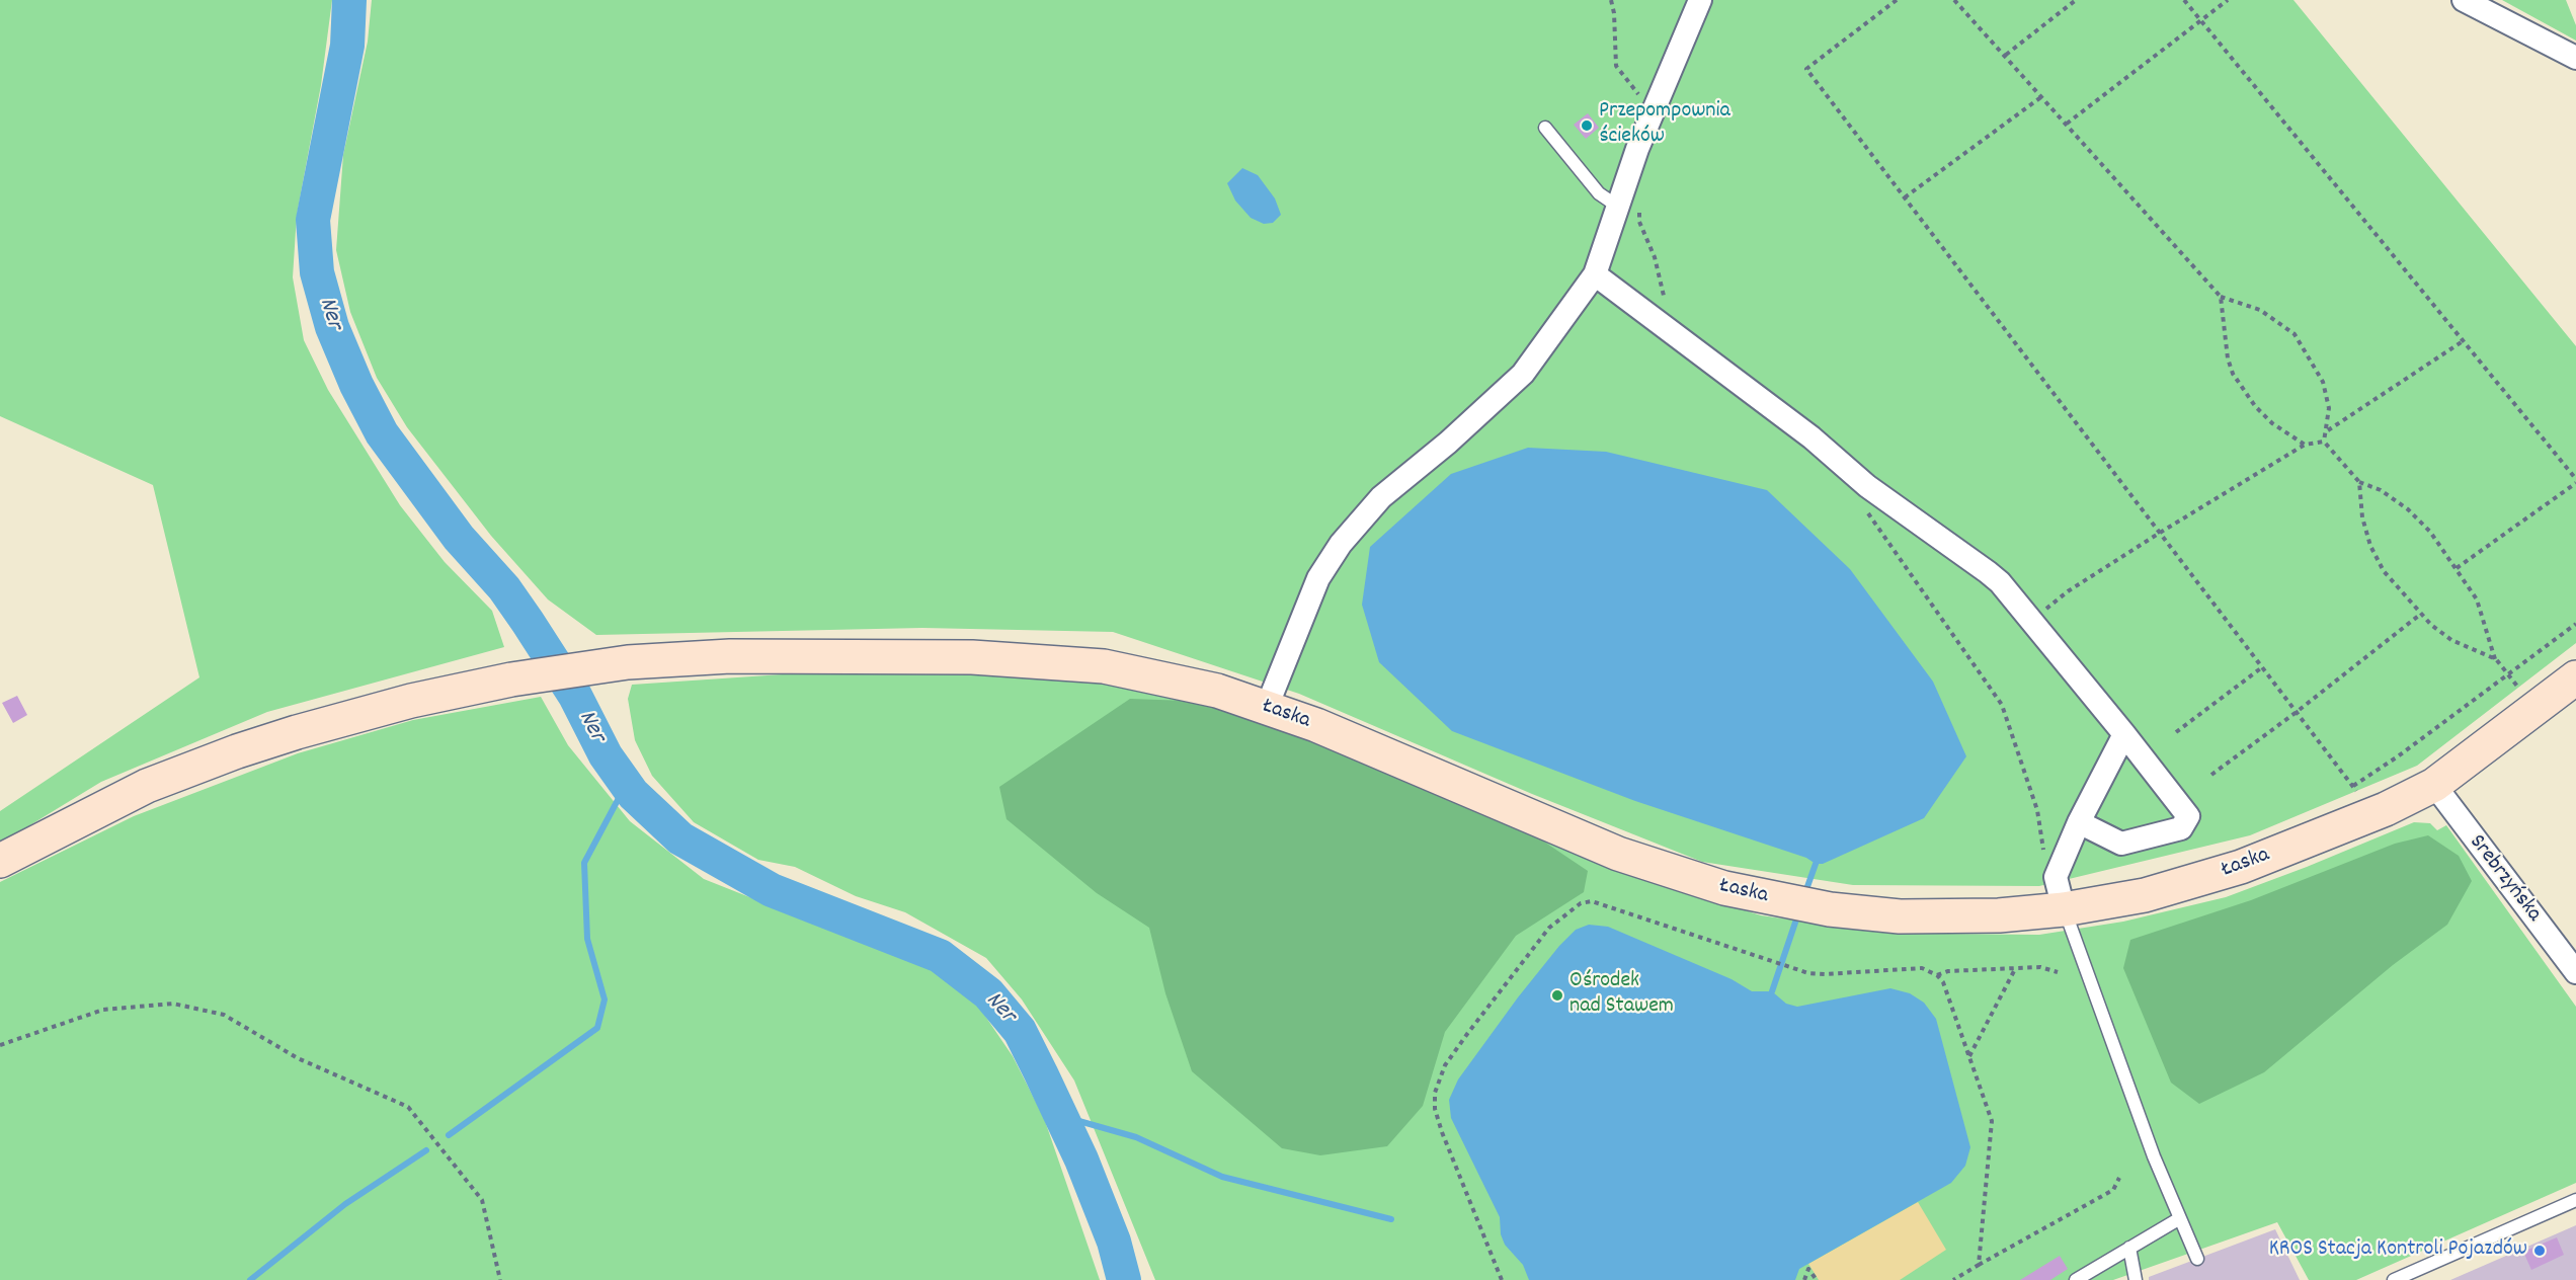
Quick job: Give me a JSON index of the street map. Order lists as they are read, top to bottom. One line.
{"streets":{"main road":["Łaska"],"street":["Srebrzyńska"]},"crossings":[["Łaska","Srebrzyńska"]],"water":["Ner"],"places":["Przepompownia ścieków","Ośrodek nad Stawem","KROS Stacja Kontroli Pojazdów"]}
